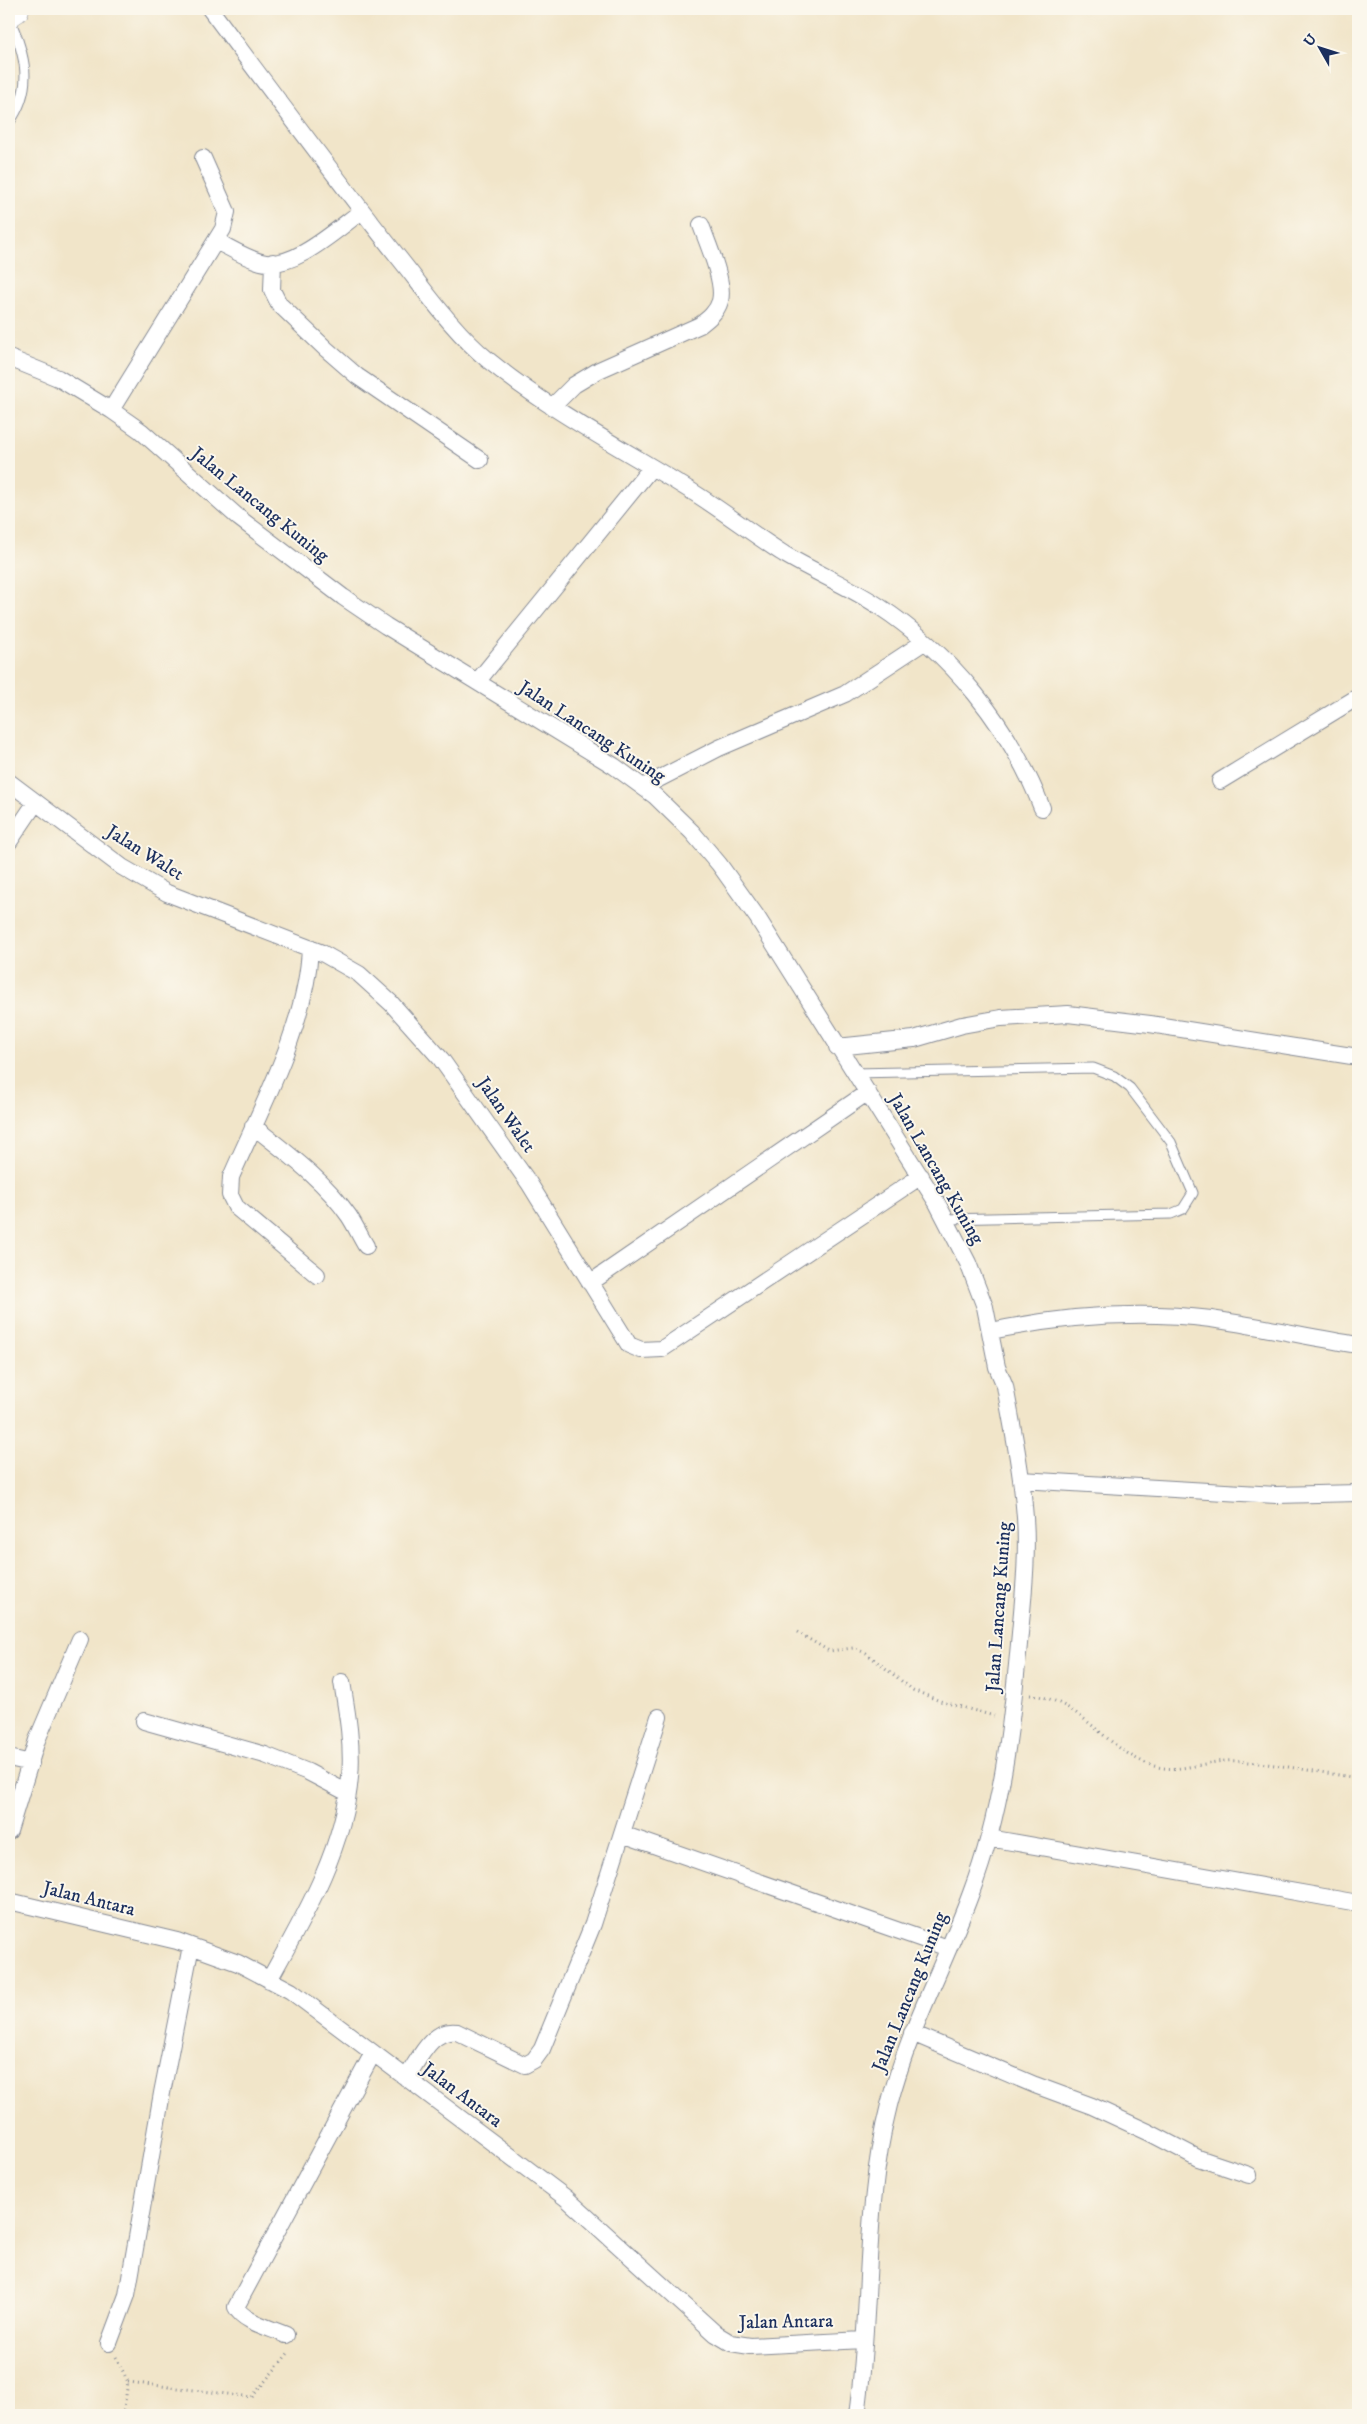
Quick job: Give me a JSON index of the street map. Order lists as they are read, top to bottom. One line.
{"streets":{"street":["Jalan Lancang Kuning","Jalan Walet","Jalan Antara"]},"crossings":[["Jalan Lancang Kuning","Jalan Walet"],["Jalan Lancang Kuning","Jalan Antara"]],"north":"top left"}
